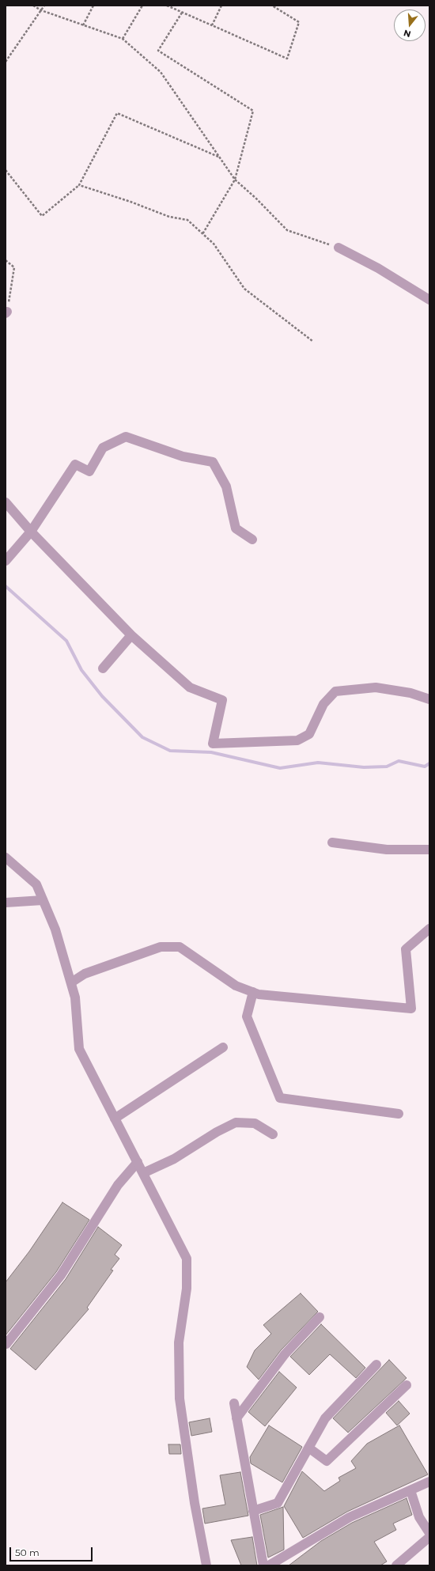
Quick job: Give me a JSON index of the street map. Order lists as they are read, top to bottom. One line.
{"scale_bar":"50 m","north":"bottom"}
